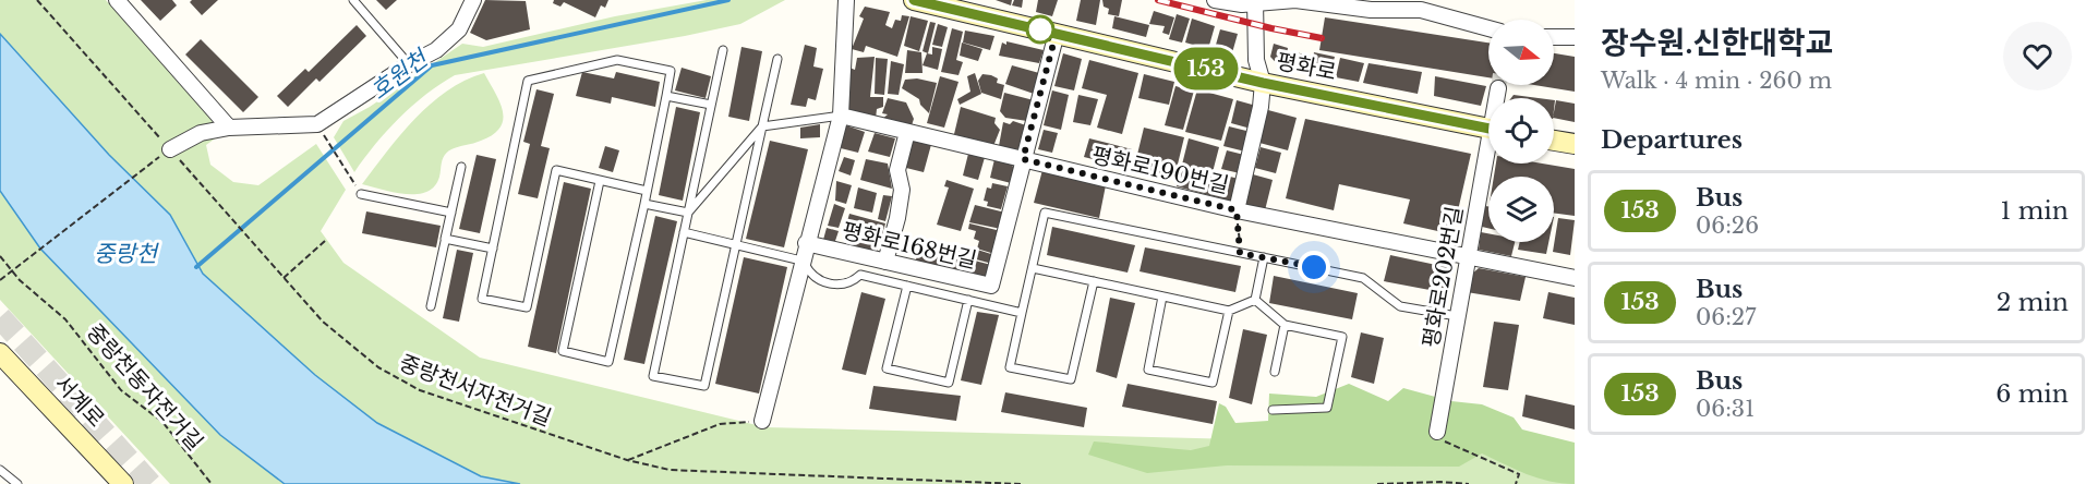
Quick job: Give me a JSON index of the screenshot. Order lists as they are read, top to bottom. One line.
{"streets":{"main road":["평화로","서계로"],"street":["평화로190번길","평화로168번길","평화로202번길"],"path":["중랑천동자전거길","중랑천서자전거길"]},"crossings":[["평화로","평화로190번길"],["평화로","평화로168번길"],["평화로190번길","평화로168번길"]],"water":["호원천","중랑천"],"lines":["bus line 153"],"north":"right","page":{"on_map":"153","heading":[["장수원.신한대학교","Walk · 4 min · 260 m"],"Departures"],"list":[{"mark":"153","name":"Bus","note":"06:26","value":"1 min"},{"mark":"153","name":"Bus","note":"06:27","value":"2 min"},{"mark":"153","name":"Bus","note":"06:31","value":"6 min"}]}}
